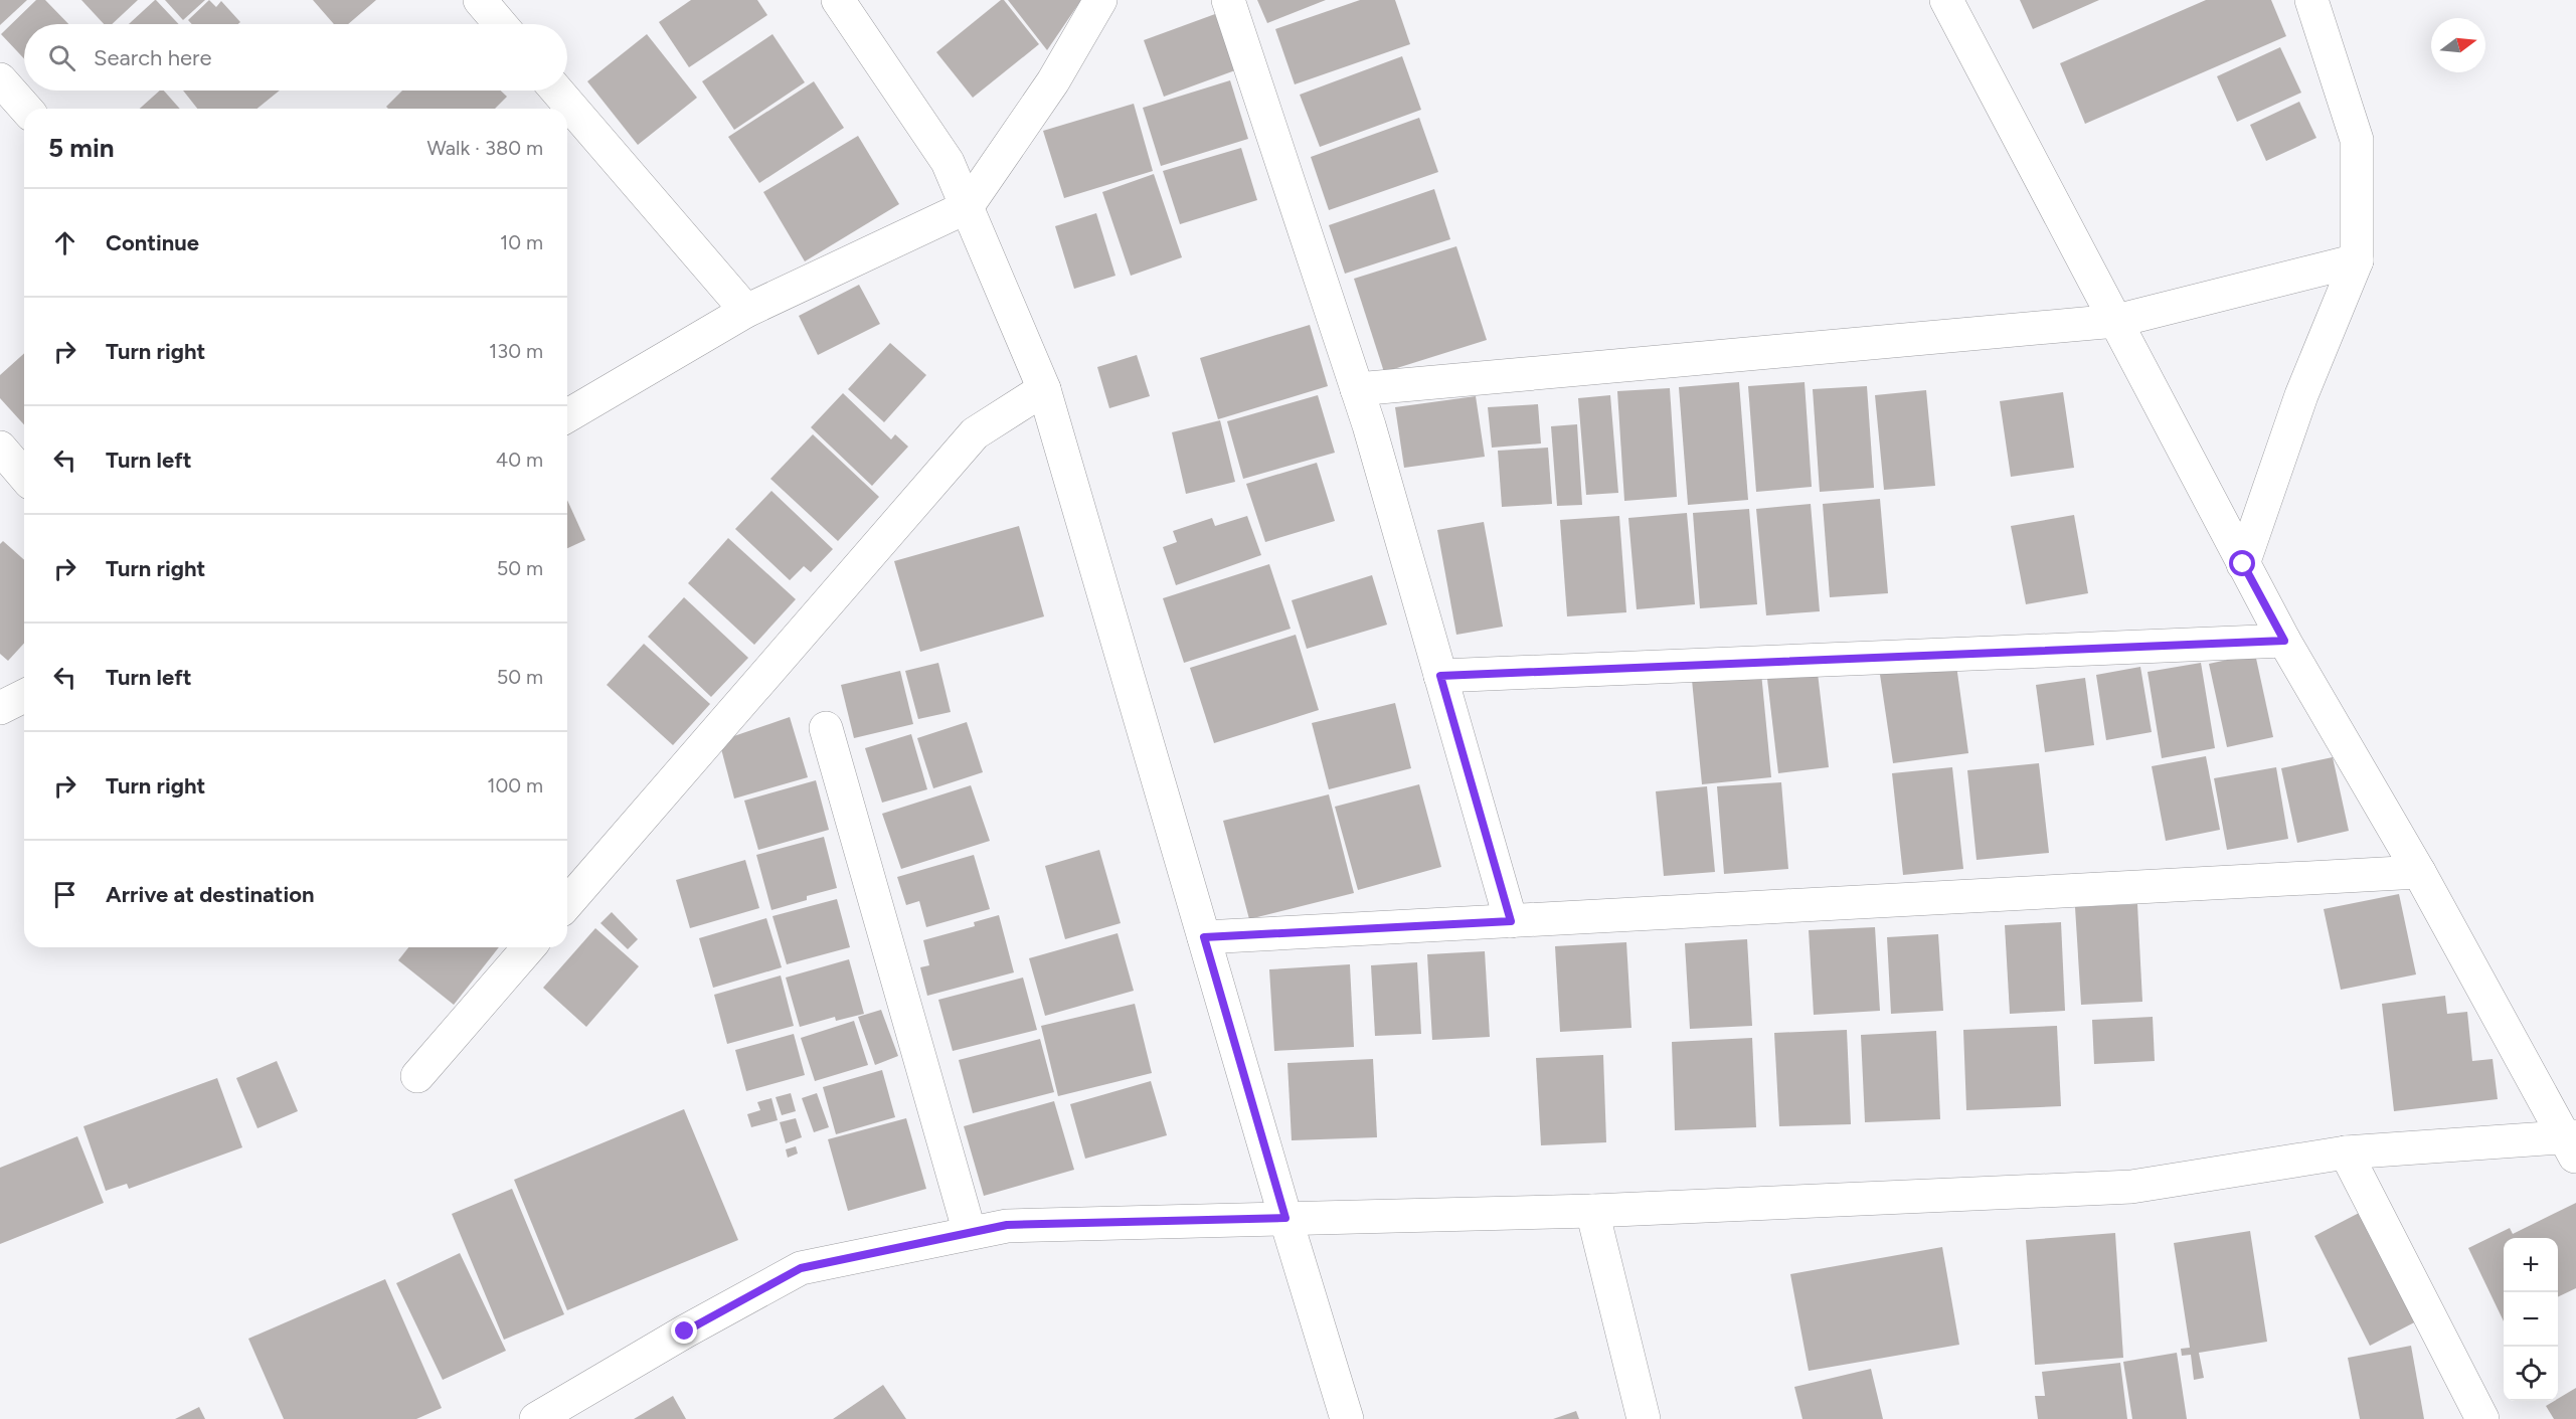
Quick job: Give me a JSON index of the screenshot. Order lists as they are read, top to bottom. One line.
{"north":"right","page":{"search":"Search here","heading":["5 min","Walk · 380 m"],"list":[["Continue","10 m"],["Turn right","130 m"],["Turn left","40 m"],["Turn right","50 m"],["Turn left","50 m"],["Turn right","100 m"],"Arrive at destination"],"map_buttons":["+","−"]}}
